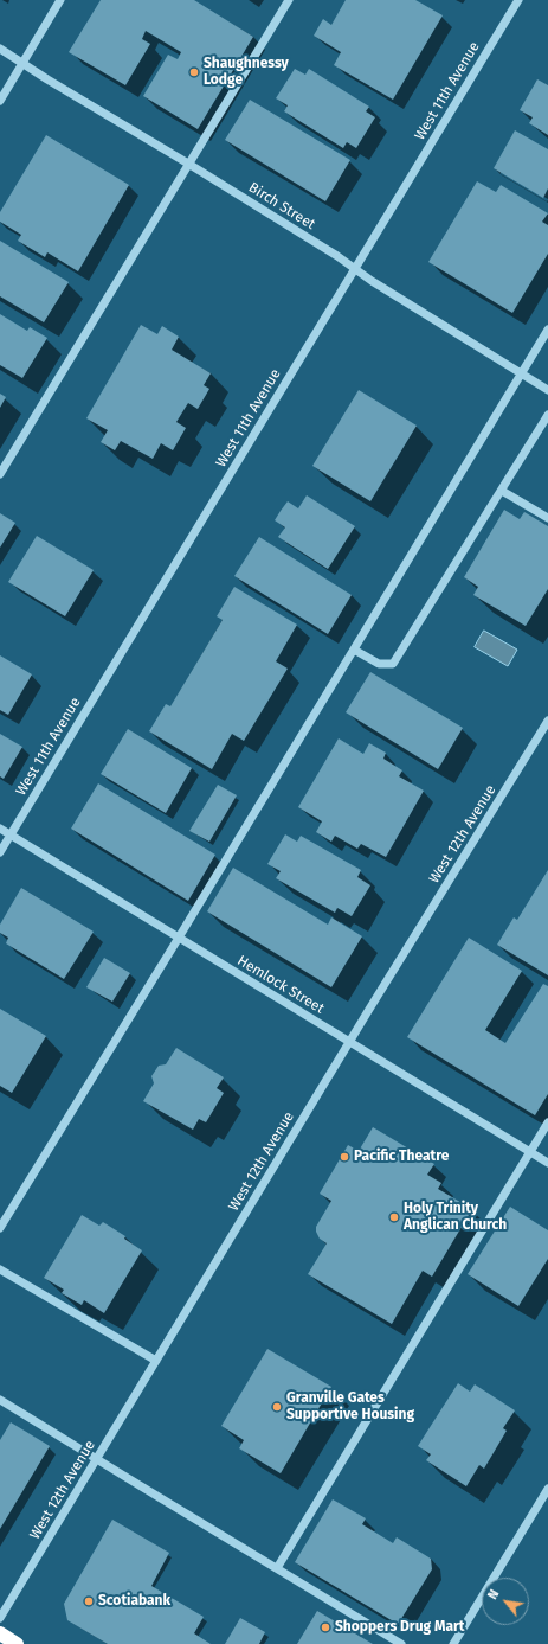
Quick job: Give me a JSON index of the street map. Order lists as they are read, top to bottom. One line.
{"streets":{"street":["West 11th Avenue","Birch Street","West 12th Avenue","Hemlock Street"]},"crossings":[["West 11th Avenue","Birch Street"],["West 11th Avenue","Hemlock Street"],["West 12th Avenue","Hemlock Street"]],"places":["Shaughnessy Lodge","Pacific Theatre","Holy Trinity Anglican Church","Granville Gates Supportive Housing","Scotiabank","Shoppers Drug Mart"],"north":"top left"}
